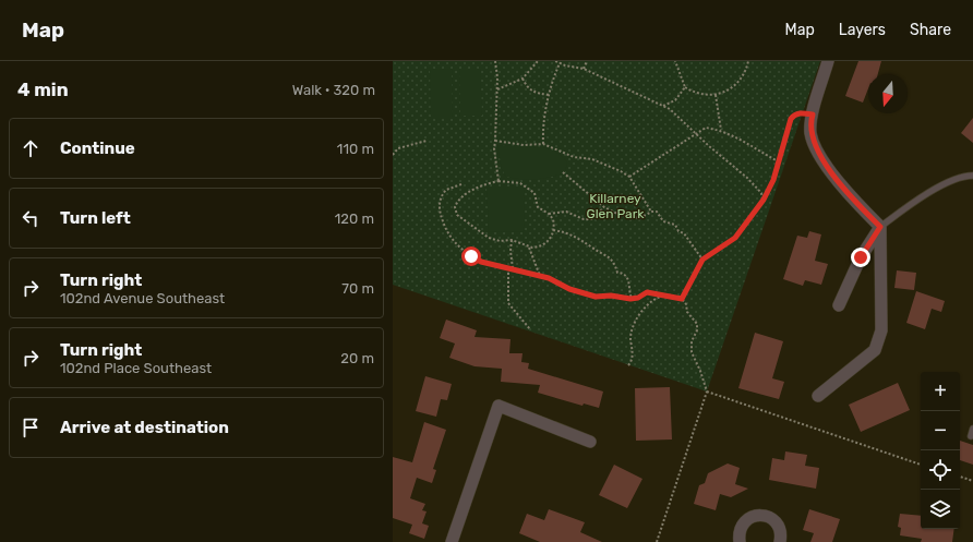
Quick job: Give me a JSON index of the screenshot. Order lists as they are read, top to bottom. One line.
{"parks":["Killarney Glen Park"],"north":"bottom","page":{"header":"Map","nav":["Map","Layers","Share"],"heading":["4 min","Walk · 320 m"],"list":[["Continue","110 m"],["Turn left","120 m"],["Turn right","102nd Avenue Southeast","70 m"],["Turn right","102nd Place Southeast","20 m"],"Arrive at destination"],"map_buttons":["+","−"]}}
